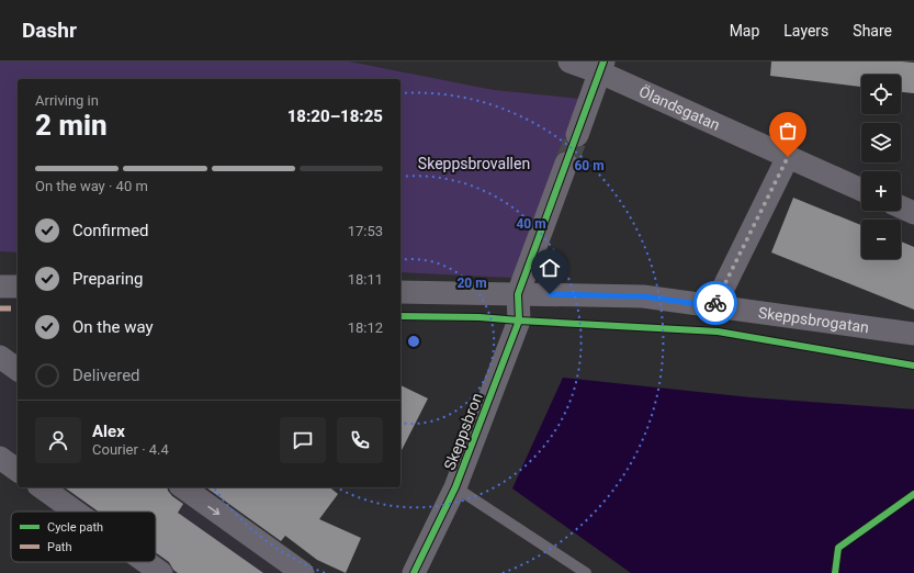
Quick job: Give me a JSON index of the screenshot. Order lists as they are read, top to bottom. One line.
{"streets":{"street":["Ölandsgatan","Skeppsbrogatan","Skeppsbron"]},"crossings":[["Skeppsbrogatan","Skeppsbron"]],"parks":["Skeppsbrovallen"],"legend":["Cycle path","Path"],"page":{"header":"Dashr","nav":["Map","Layers","Share"],"map_buttons":["+","−"],"heading":["2 min","Arriving in","18:20–18:25"],"panel":["Alex","Courier · 4.4"],"bar":"On the way · 40 m","list":[["Confirmed","17:53"],["Preparing","18:11"],["On the way","18:12"],"Delivered"]},"rings":["60 m","40 m","20 m"]}
